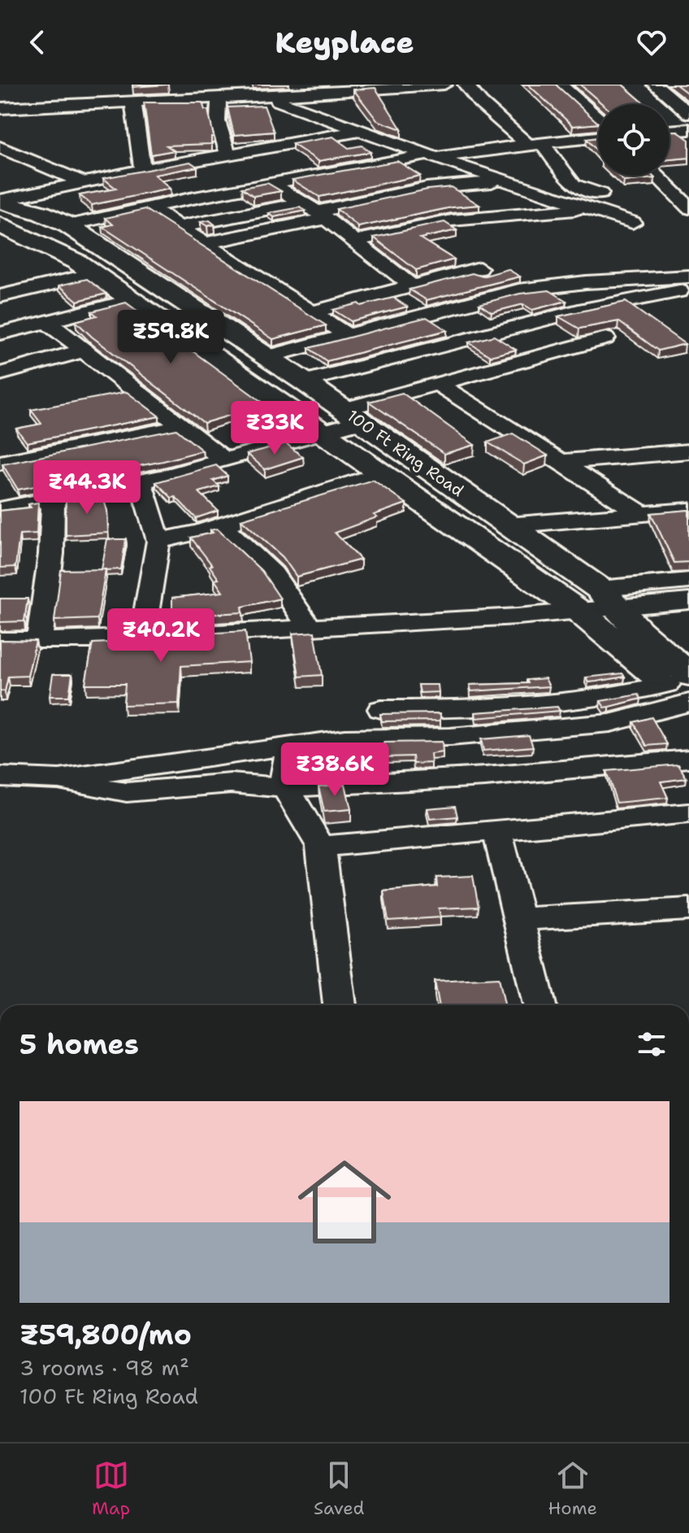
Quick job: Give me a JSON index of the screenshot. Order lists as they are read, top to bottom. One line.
{"streets":{"main road":["100 Ft Ring Road"]},"page":{"header":"Keyplace","price":["₹59.8K","₹33K","₹44.3K","₹40.2K","₹38.6K"],"heading":"5 homes","list":[{"name":"₹59,800/mo","note":"3 rooms · 98 m² · 100 Ft Ring Road"}],"tabs":["Map","Saved","Home"]}}
